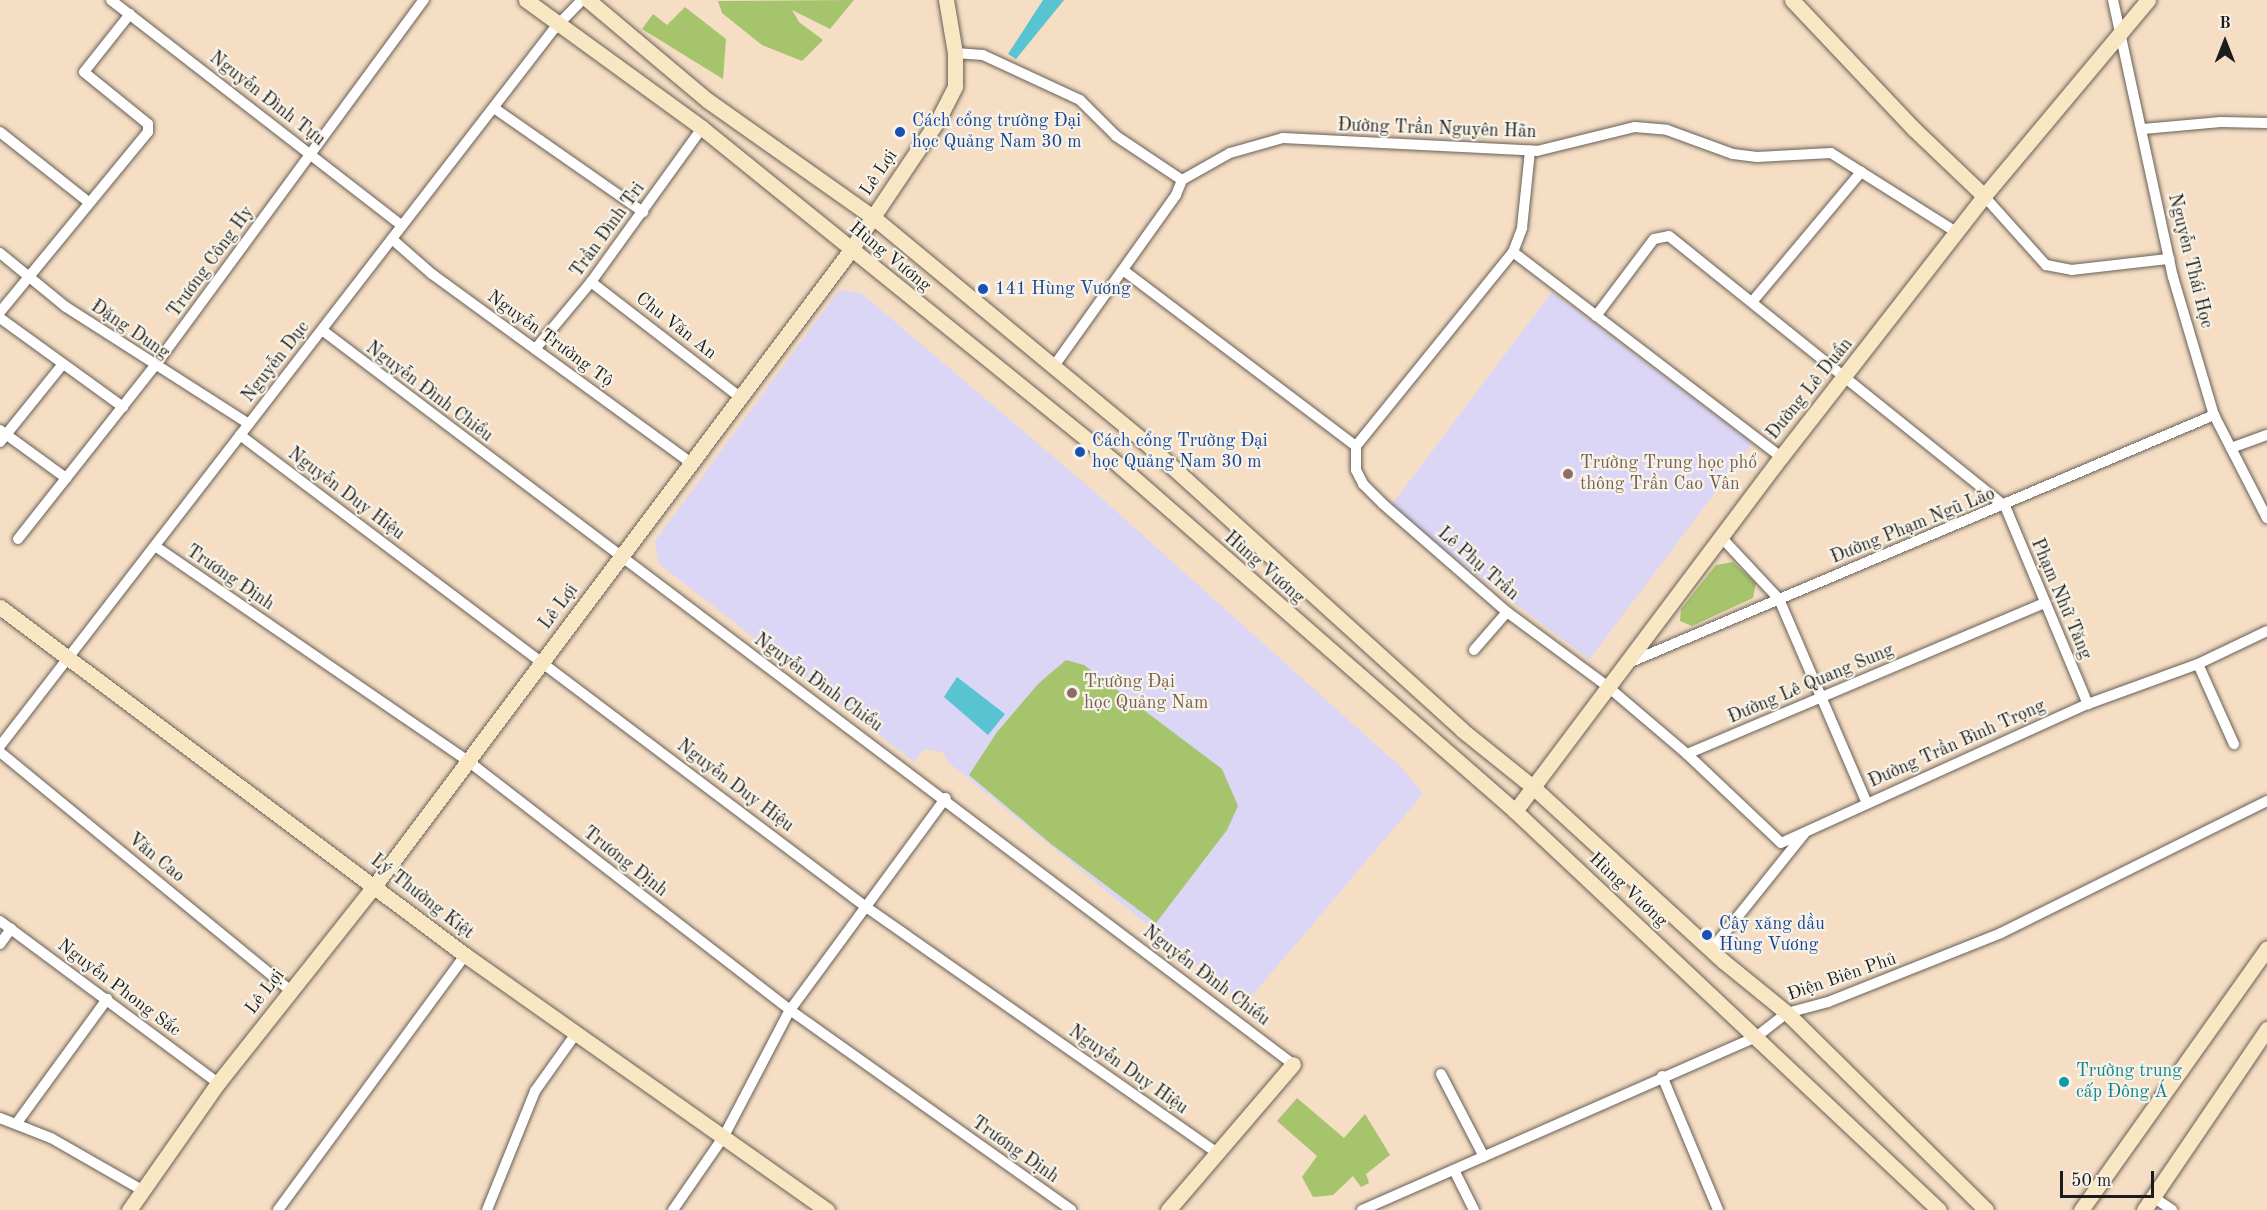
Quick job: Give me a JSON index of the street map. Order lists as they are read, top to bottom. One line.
{"streets":{"main road":["Lê Lợi","Hùng Vương","Đường Lê Duẩn","Lý Thường Kiệt"],"street":["Nguyễn Đình Tựu","Đường Trần Nguyên Hãn","Trần Đình Tri","Nguyễn Thái Học","Trương Công Hy","Chu Văn An","Đặng Dung","Nguyễn Trường Tộ","Nguyễn Dục","Nguyễn Đình Chiểu","Nguyễn Duy Hiệu","Đường Phạm Ngũ Lão","Lê Phụ Trần","Trương Định","Phạm Nhữ Tăng","Đường Lê Quang Sung","Đường Trần Bình Trọng","Văn Cao","Điện Biên Phủ","Nguyễn Phong Sắc"]},"crossings":[["Nguyễn Đình Tựu","Trương Công Hy"],["Nguyễn Đình Tựu","Nguyễn Dục"],["Đường Trần Nguyên Hãn","Đường Lê Duẩn"],["Lê Lợi","Hùng Vương"],["Lê Lợi","Chu Văn An"],["Lê Lợi","Nguyễn Trường Tộ"],["Lê Lợi","Nguyễn Đình Chiểu"],["Lê Lợi","Nguyễn Duy Hiệu"],["Lê Lợi","Trương Định"],["Lê Lợi","Văn Cao"],["Lê Lợi","Lý Thường Kiệt"],["Lê Lợi","Nguyễn Phong Sắc"],["Trần Đình Tri","Hùng Vương"],["Trần Đình Tri","Chu Văn An"],["Trần Đình Tri","Nguyễn Trường Tộ"],["Hùng Vương","Nguyễn Dục"],["Hùng Vương","Đường Lê Duẩn"],["Hùng Vương","Điện Biên Phủ"],["Nguyễn Thái Học","Đường Lê Duẩn"],["Nguyễn Thái Học","Đường Phạm Ngũ Lão"],["Trương Công Hy","Đặng Dung"],["Đặng Dung","Nguyễn Dục"],["Nguyễn Trường Tộ","Nguyễn Dục"],["Nguyễn Dục","Nguyễn Đình Chiểu"],["Nguyễn Dục","Nguyễn Duy Hiệu"],["Nguyễn Dục","Trương Định"],["Nguyễn Dục","Lý Thường Kiệt"],["Đường Lê Duẩn","Đường Phạm Ngũ Lão"],["Đường Lê Duẩn","Lê Phụ Trần"],["Đường Phạm Ngũ Lão","Phạm Nhữ Tăng"],["Phạm Nhữ Tăng","Đường Lê Quang Sung"],["Phạm Nhữ Tăng","Đường Trần Bình Trọng"],["Đường Lê Quang Sung","Đường Trần Bình Trọng"]],"places":["Cách cổng trường Đại học Quảng Nam 30 m","141 Hùng Vương","Cách cổng Trường Đại học Quảng Nam 30 m","Trường Trung học phổ thông Trần Cao Vân","Trường Đại học Quảng Nam","Cây xăng dầu Hùng Vương","Trường trung cấp Đông Á"],"scale_bar":"50 m","north":"top"}
